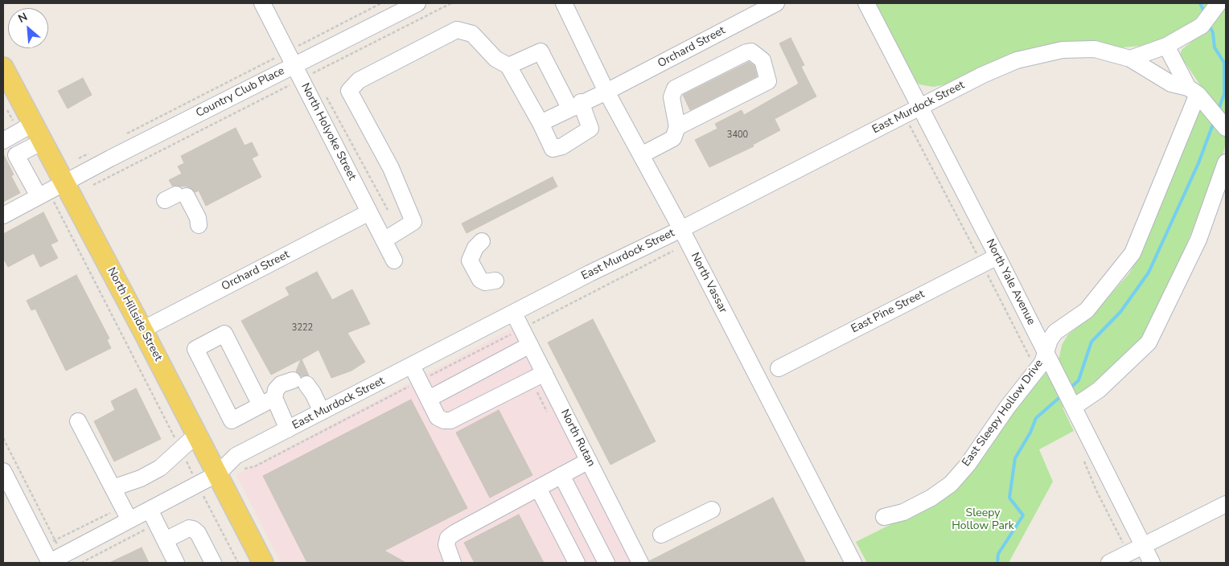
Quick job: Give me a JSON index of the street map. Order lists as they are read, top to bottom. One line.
{"streets":{"main road":["North Hillside Street"],"street":["Orchard Street","Country Club Place","East Murdock Street","North Holyoke Street","North Yale Avenue","North Vassar","East Pine Street","East Sleepy Hollow Drive","North Rutan"]},"crossings":[["Orchard Street","North Holyoke Street"],["Orchard Street","North Vassar"],["Orchard Street","North Hillside Street"],["Country Club Place","North Holyoke Street"],["Country Club Place","North Hillside Street"],["East Murdock Street","North Yale Avenue"],["East Murdock Street","North Vassar"],["East Murdock Street","North Hillside Street"],["East Murdock Street","East Sleepy Hollow Drive"],["East Murdock Street","North Rutan"],["North Yale Avenue","East Pine Street"],["North Yale Avenue","East Sleepy Hollow Drive"]],"parks":["Sleepy Hollow Park"],"house_numbers":["3400","3222"],"north":"top left"}
